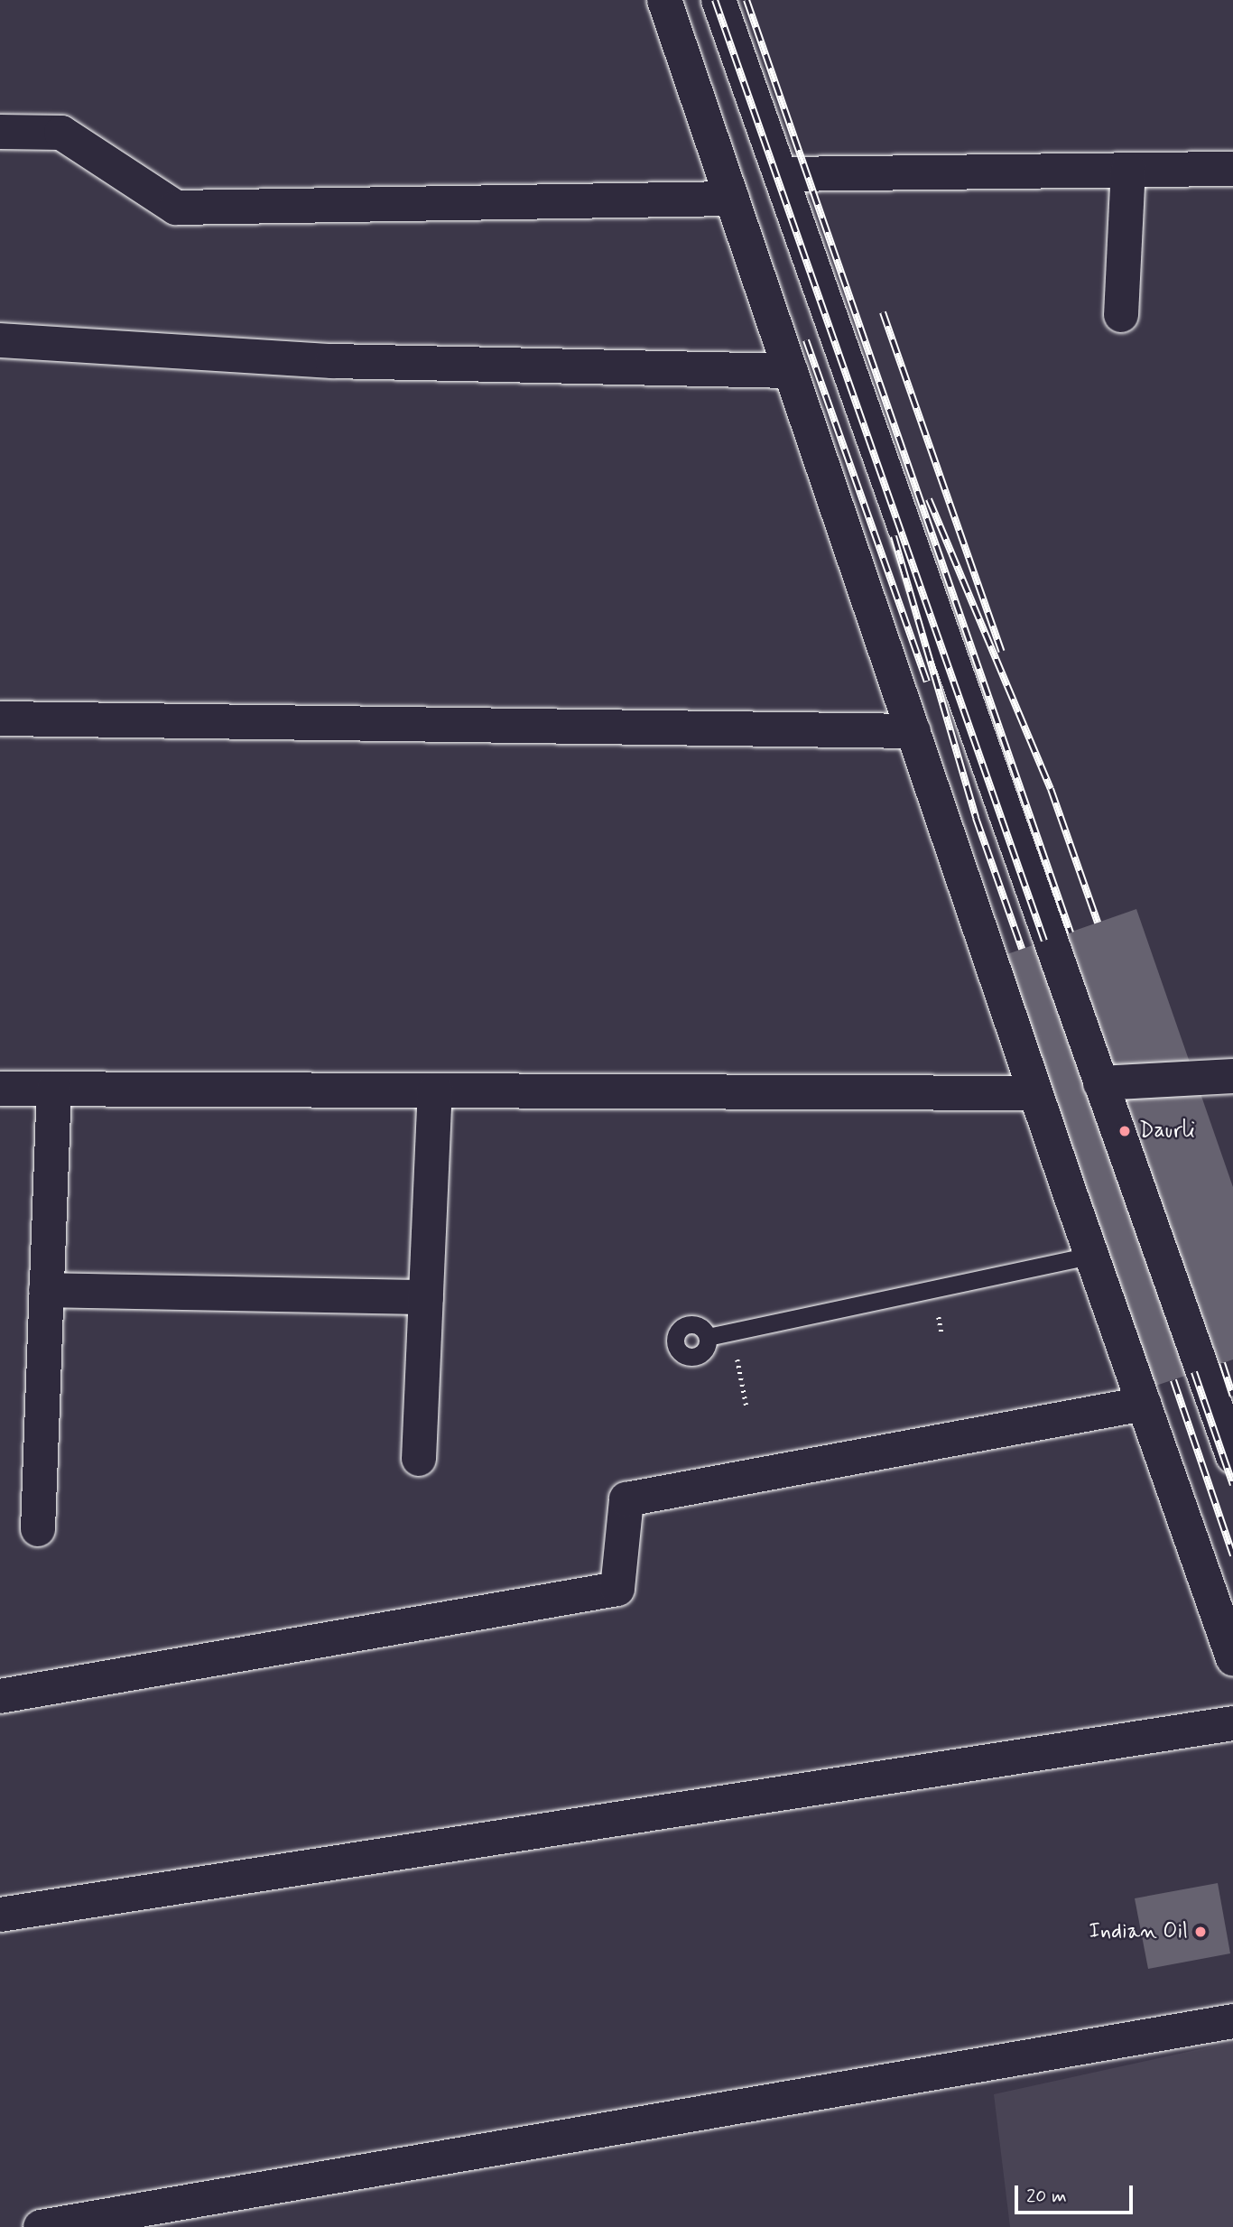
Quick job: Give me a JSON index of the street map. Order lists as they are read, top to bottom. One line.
{"places":["Daurli","Indian Oil"],"scale_bar":"20 m"}
